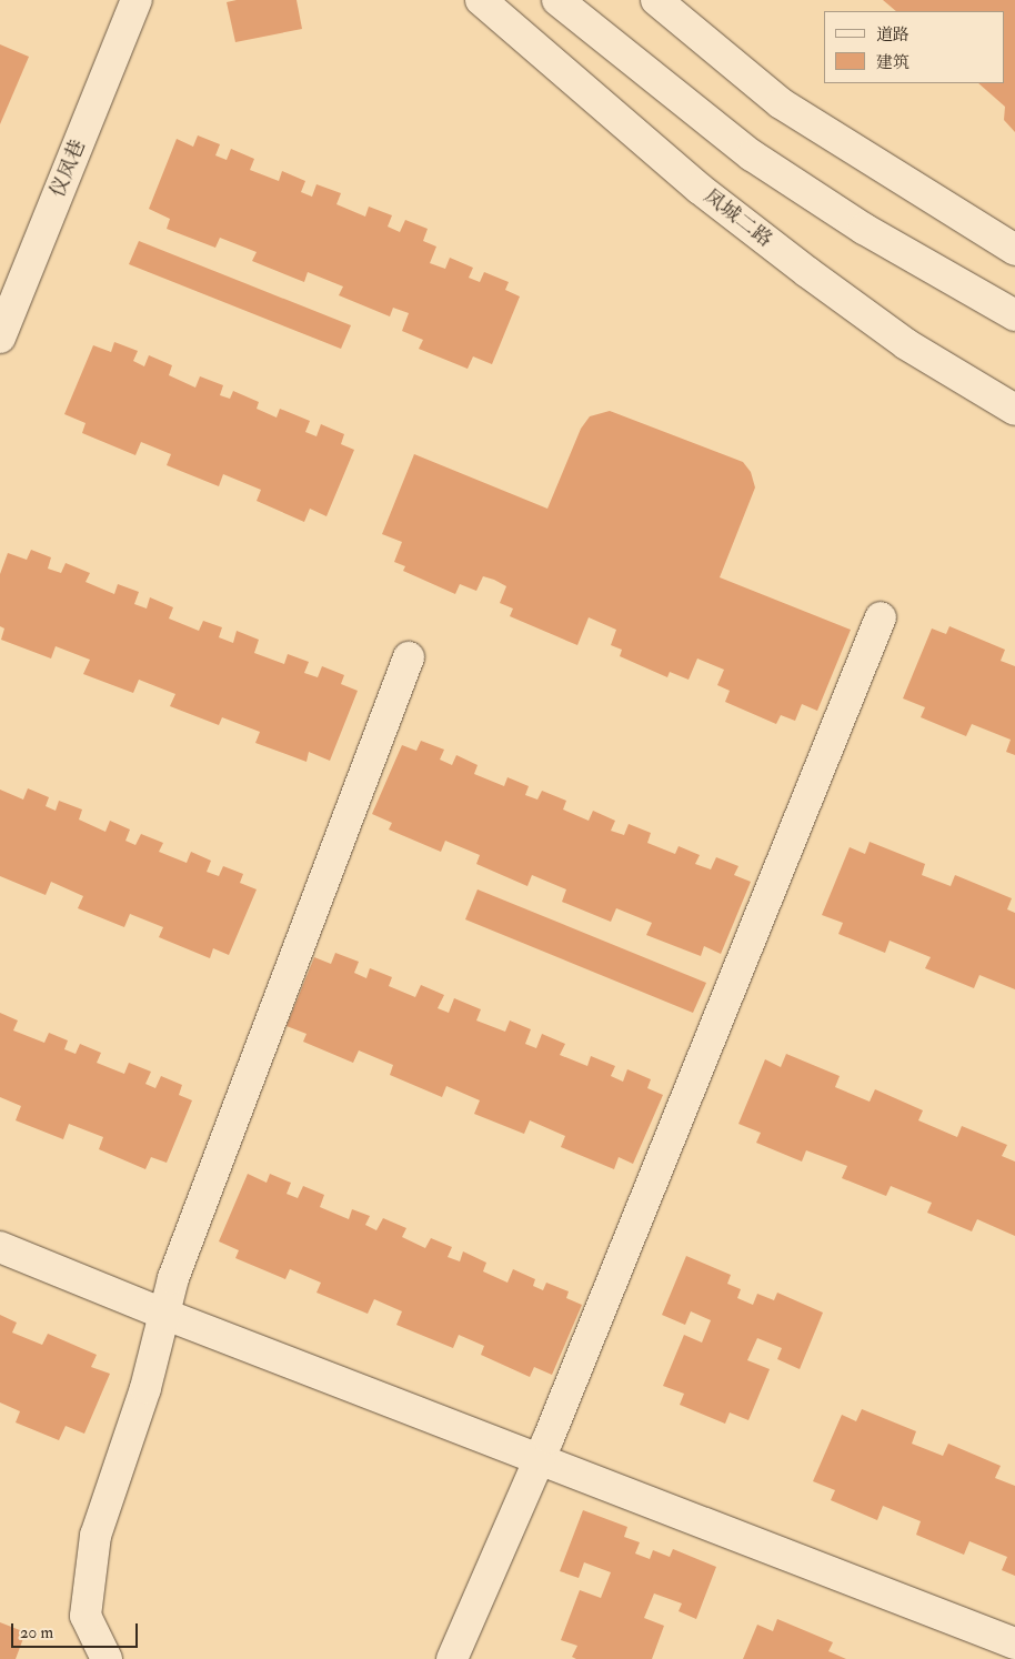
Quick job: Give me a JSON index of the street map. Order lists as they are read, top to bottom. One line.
{"streets":{"street":["仪凤巷","凤城二路"]},"legend":["道路","建筑"],"scale_bar":"20 m"}
